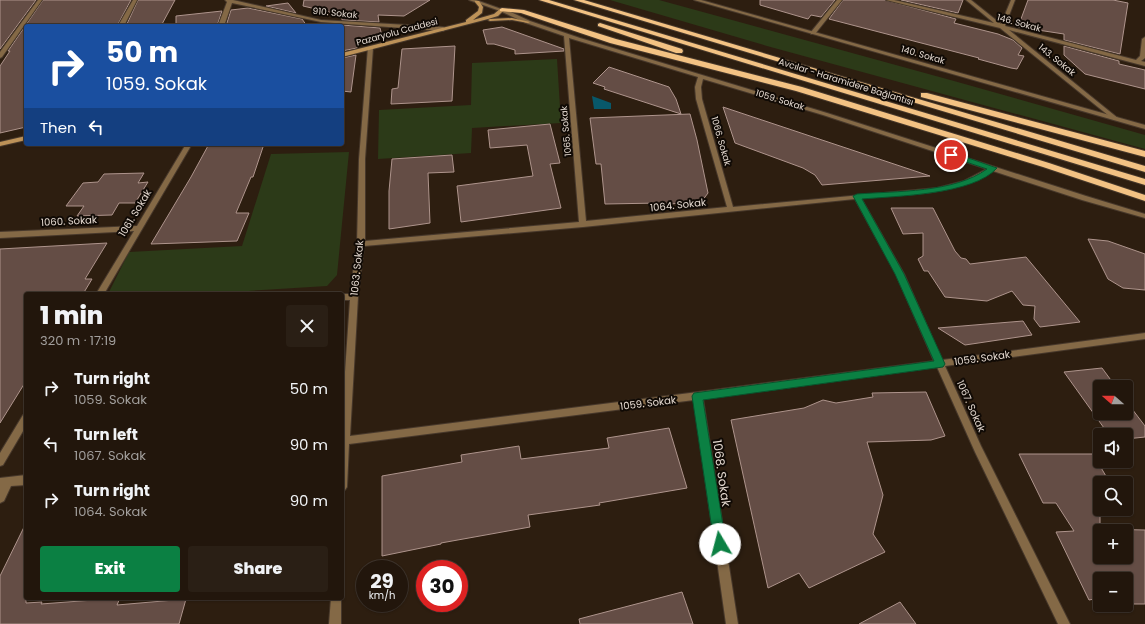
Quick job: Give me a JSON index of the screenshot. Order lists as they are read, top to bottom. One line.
{"streets":{"highway":["Avcılar - Haramidere Bağlantısı"],"main road":["Pazaryolu Caddesi"],"street":["910. Sokak","146. Sokak","140. Sokak","143. Sokak","1059. Sokak","1065. Sokak","1066. Sokak","1064. Sokak","1061. Sokak","1060. Sokak","1063. Sokak","1067. Sokak","1068. Sokak"]},"crossings":[["910. Sokak","Pazaryolu Caddesi"],["146. Sokak","143. Sokak"],["Pazaryolu Caddesi","1063. Sokak"],["140. Sokak","143. Sokak"],["1059. Sokak","1065. Sokak"],["1059. Sokak","1066. Sokak"],["1059. Sokak","1064. Sokak"],["1059. Sokak","1067. Sokak"],["1059. Sokak","1068. Sokak"],["1065. Sokak","1064. Sokak"],["1066. Sokak","1064. Sokak"],["1064. Sokak","1063. Sokak"],["1064. Sokak","1067. Sokak"],["1061. Sokak","1060. Sokak"]],"north":"left","page":{"turn":["50 m","1059. Sokak"],"then":"Then","heading":["1 min","320 m · 17:19"],"list":[{"name":"Turn right","note":"1059. Sokak","value":"50 m"},{"name":"Turn left","note":"1067. Sokak","value":"90 m"},{"name":"Turn right","note":"1064. Sokak","value":"90 m"}],"map_buttons":["+","−"],"buttons":["Exit","Share"],"speed":"29 km/h","limit":"30"}}
